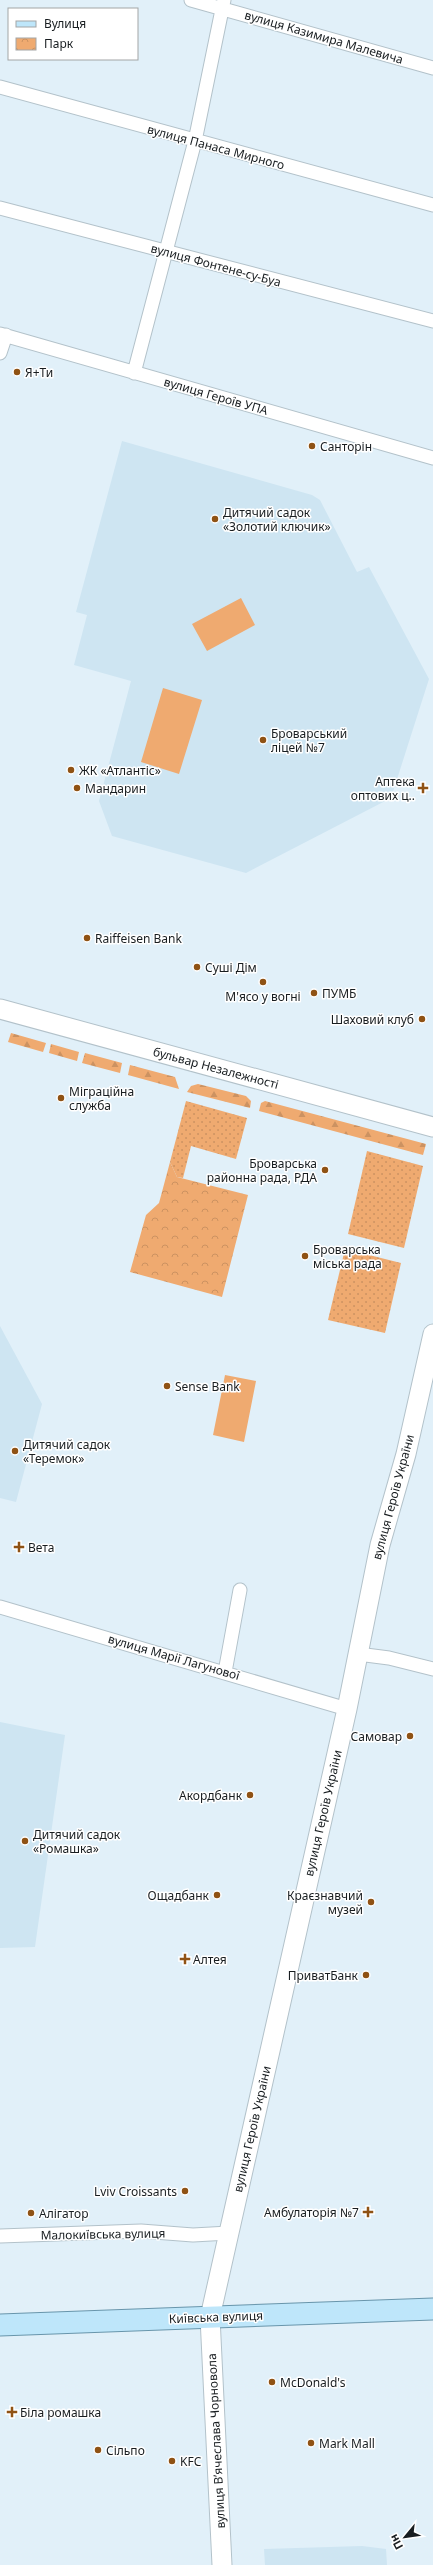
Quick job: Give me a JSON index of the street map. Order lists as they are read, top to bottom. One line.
{"streets":{"main road":["бульвар Незалежності","вулиця Героїв України","Київська вулиця","вулиця Вʼячеслава Чорновола"],"street":["вулиця Казимира Малевича","вулиця Панаса Мирного","вулиця Фонтене-су-Буа","вулиця Героїв УПА","вулиця Марії Лагунової","Малокиївська вулиця"]},"crossings":[["вулиця Героїв України","вулиця Марії Лагунової"],["вулиця Героїв України","Малокиївська вулиця"],["вулиця Героїв України","Київська вулиця"],["вулиця Героїв України","вулиця Вʼячеслава Чорновола"],["Київська вулиця","вулиця Вʼячеслава Чорновола"]],"places":{"other":["Я+Ти","Санторін","Дитячий садок «Золотий ключик»","Броварський ліцей №7","ЖК «Атлантіс»","Мандарин","Raiffeisen Bank","Суші Дім","М'ясо у вогні","ПУМБ","Шаховий клуб","Міграційна служба","Броварська районна рада, РДА","Броварська міська рада","Sense Bank","Дитячий садок «Теремок»","Самовар","Акордбанк","Дитячий садок «Ромашка»","Ощадбанк","Краєзнавчий музей","ПриватБанк","Lviv Croissants","Алігатор","McDonald's","Mark Mall","Сільпо","KFC"],"health":["Аптека оптових ц‥","Вета","Алтея","Амбулаторія №7","Біла ромашка"]},"legend":["Вулиця","Парк"],"north":"bottom left"}
